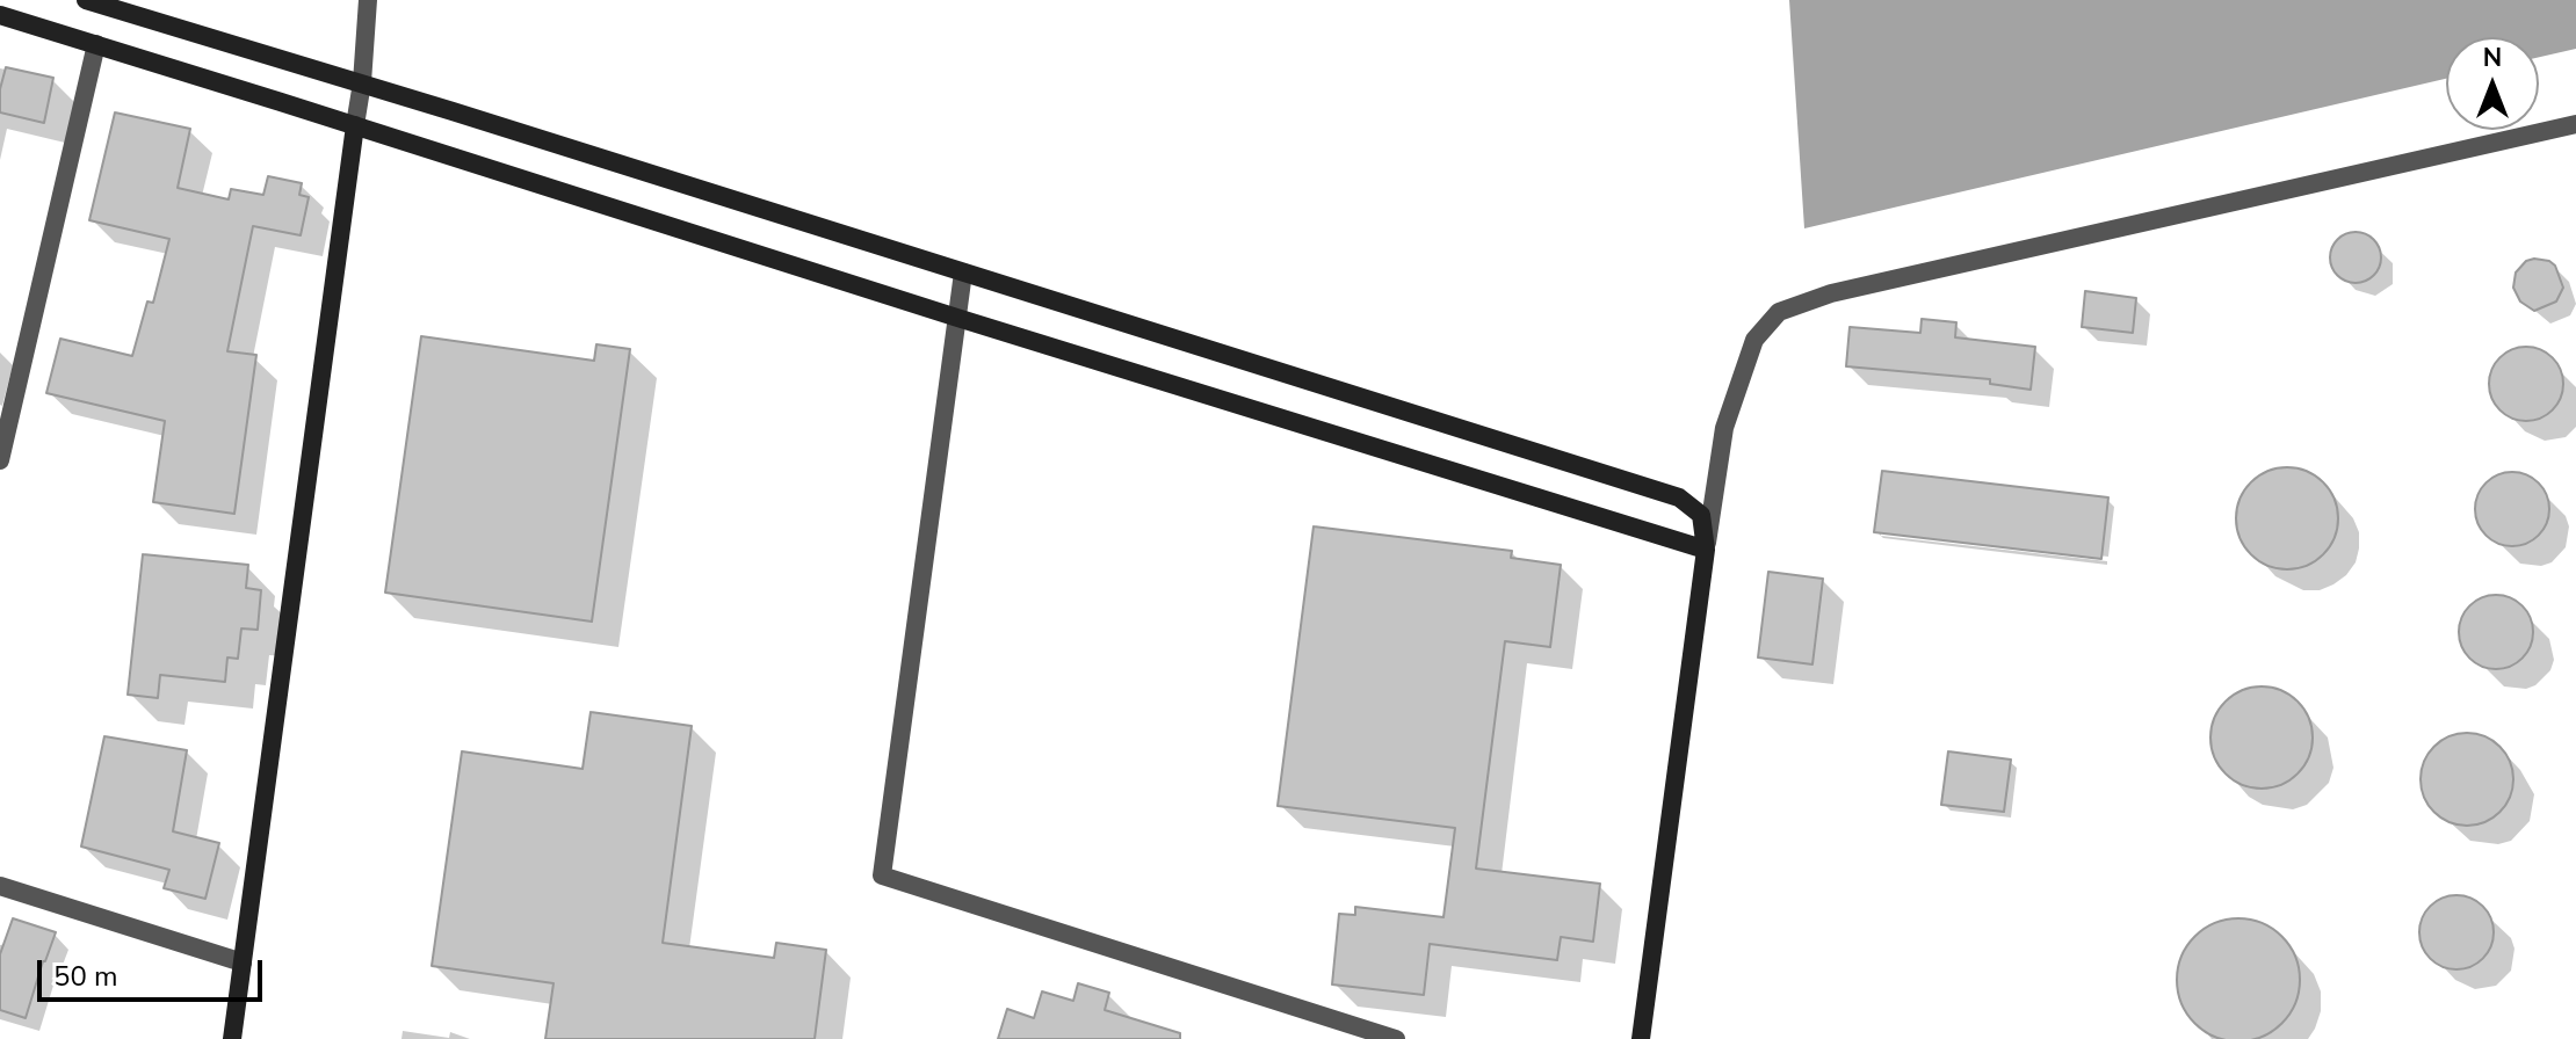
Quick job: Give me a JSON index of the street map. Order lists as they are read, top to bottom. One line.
{"scale_bar":"50 m","north":"top"}
